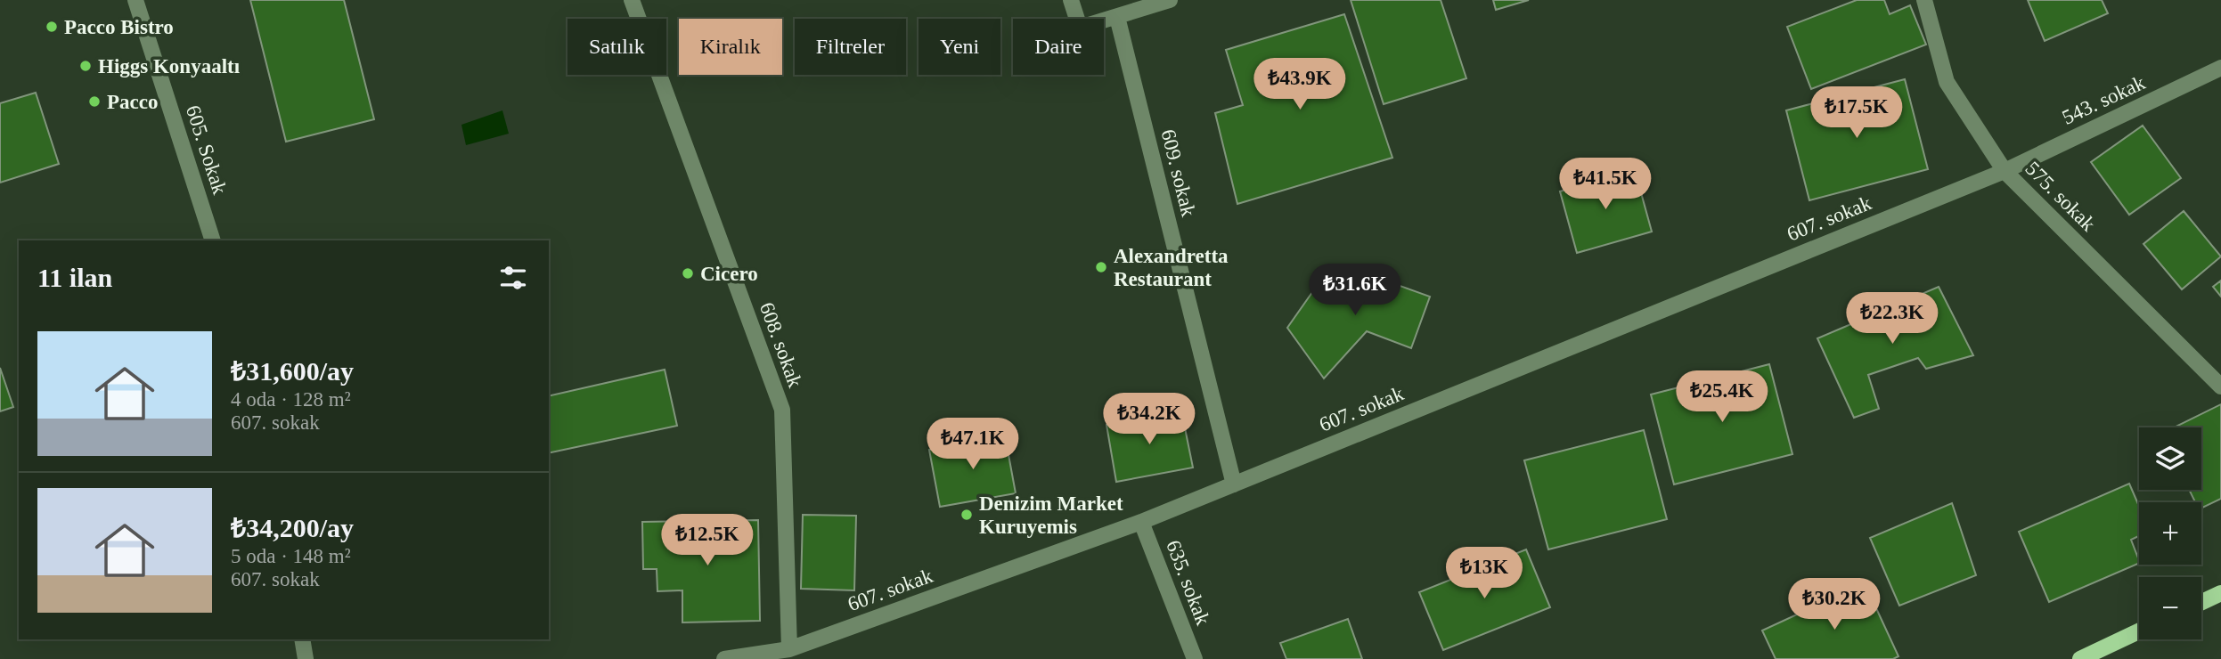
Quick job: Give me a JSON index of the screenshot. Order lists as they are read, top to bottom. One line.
{"streets":{"street":["543. sokak","605. Sokak","609. sokak","575. sokak","607. sokak","608. sokak","635. sokak"]},"crossings":[["543. sokak","575. sokak"],["543. sokak","607. sokak"],["609. sokak","607. sokak"],["575. sokak","607. sokak"],["607. sokak","608. sokak"],["607. sokak","635. sokak"]],"places":["Pacco Bistro","Higgs Konyaaltı","Pacco","Alexandretta Restaurant","Cicero","Denizim Market Kuruyemis"],"page":{"chip":["Satılık","Kiralık","Filtreler","Yeni","Daire"],"price":["₺43.9K","₺17.5K","₺41.5K","₺31.6K","₺22.3K","₺25.4K","₺34.2K","₺47.1K","₺12.5K","₺13K","₺30.2K"],"heading":"11 ilan","list":[{"name":"₺31,600/ay","note":"4 oda · 128 m² · 607. sokak"},{"name":"₺34,200/ay","note":"5 oda · 148 m² · 607. sokak"}],"map_buttons":["+","−"]}}
